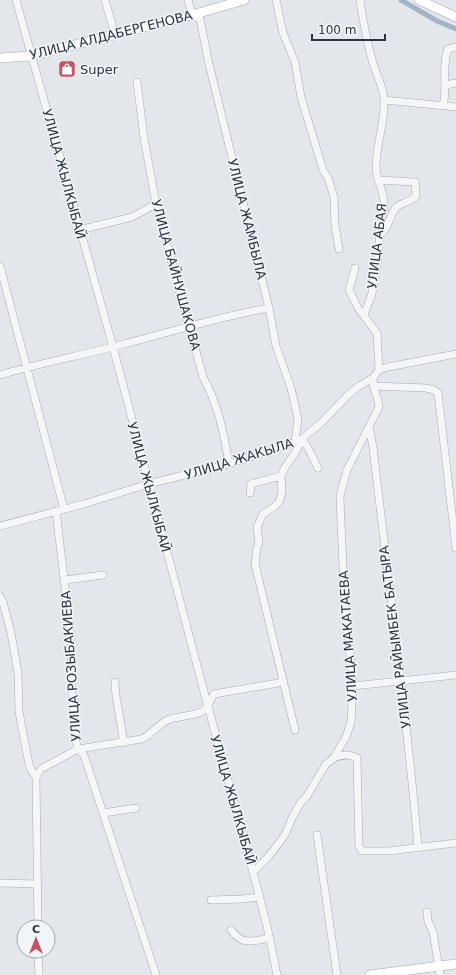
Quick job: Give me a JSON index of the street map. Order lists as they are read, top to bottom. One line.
{"streets":{"main road":["УЛИЦА АЛДАБЕРГЕНОВА"],"street":["УЛИЦА ЖЫЛКЫБАЙ","УЛИЦА ЖАМБЫЛА","УЛИЦА АБАЯ","УЛИЦА БАЙНУШАКОВА","УЛИЦА ЖАКЫЛА","УЛИЦА МАКАТАЕВА","УЛИЦА РАЙЫМБЕК БАТЫРА","УЛИЦА РОЗЫБАКИЕВА"]},"crossings":[["УЛИЦА АЛДАБЕРГЕНОВА","УЛИЦА ЖЫЛКЫБАЙ"],["УЛИЦА АЛДАБЕРГЕНОВА","УЛИЦА ЖАМБЫЛА"],["УЛИЦА ЖЫЛКЫБАЙ","УЛИЦА ЖАКЫЛА"],["УЛИЦА ЖЫЛКЫБАЙ","УЛИЦА МАКАТАЕВА"],["УЛИЦА ЖАМБЫЛА","УЛИЦА ЖАКЫЛА"],["УЛИЦА БАЙНУШАКОВА","УЛИЦА ЖАКЫЛА"],["УЛИЦА ЖАКЫЛА","УЛИЦА МАКАТАЕВА"],["УЛИЦА ЖАКЫЛА","УЛИЦА РОЗЫБАКИЕВА"],["УЛИЦА МАКАТАЕВА","УЛИЦА РАЙЫМБЕК БАТЫРА"]],"places":{"shop":["Super"]},"scale_bar":"100 m","north":"top"}
